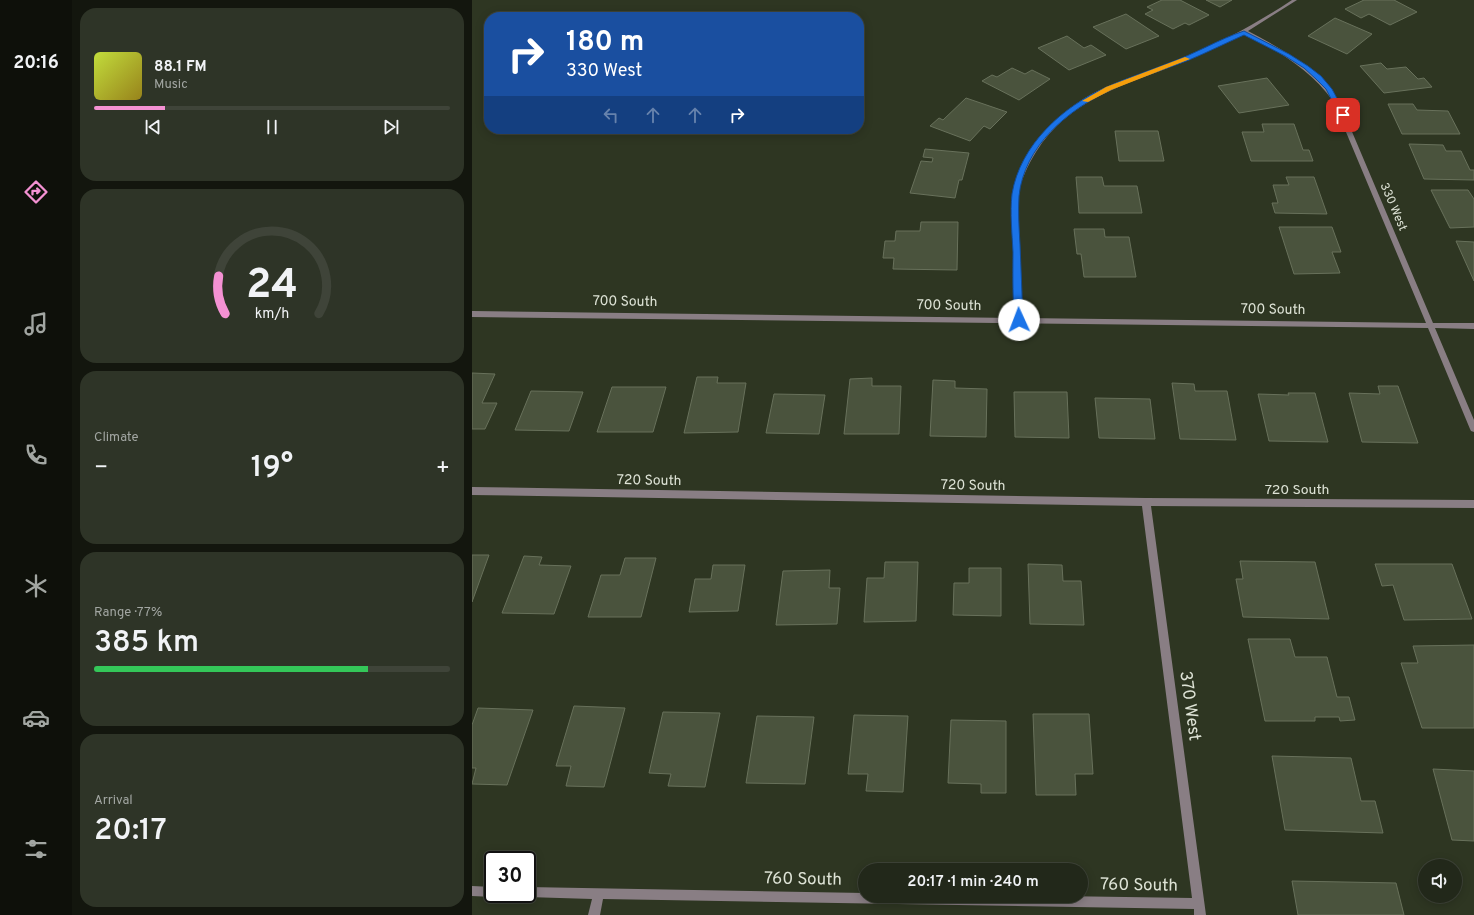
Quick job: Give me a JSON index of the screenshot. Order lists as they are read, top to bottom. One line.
{"streets":{"street":["330 West","700 South","720 South","370 West","760 South"]},"crossings":[["330 West","700 South"],["720 South","370 West"],["370 West","760 South"]],"page":{"tabs":"20:16","turn":["180 m","330 West"],"song":["88.1 FM","Music"],"tile":["Climate",["Range · 77%","385 km"],["Arrival","20:17"]],"heat":["−","19°","+"],"limit":"30","trip":"20:17 · 1 min · 240 m","gauge":["24","km/h"]}}
